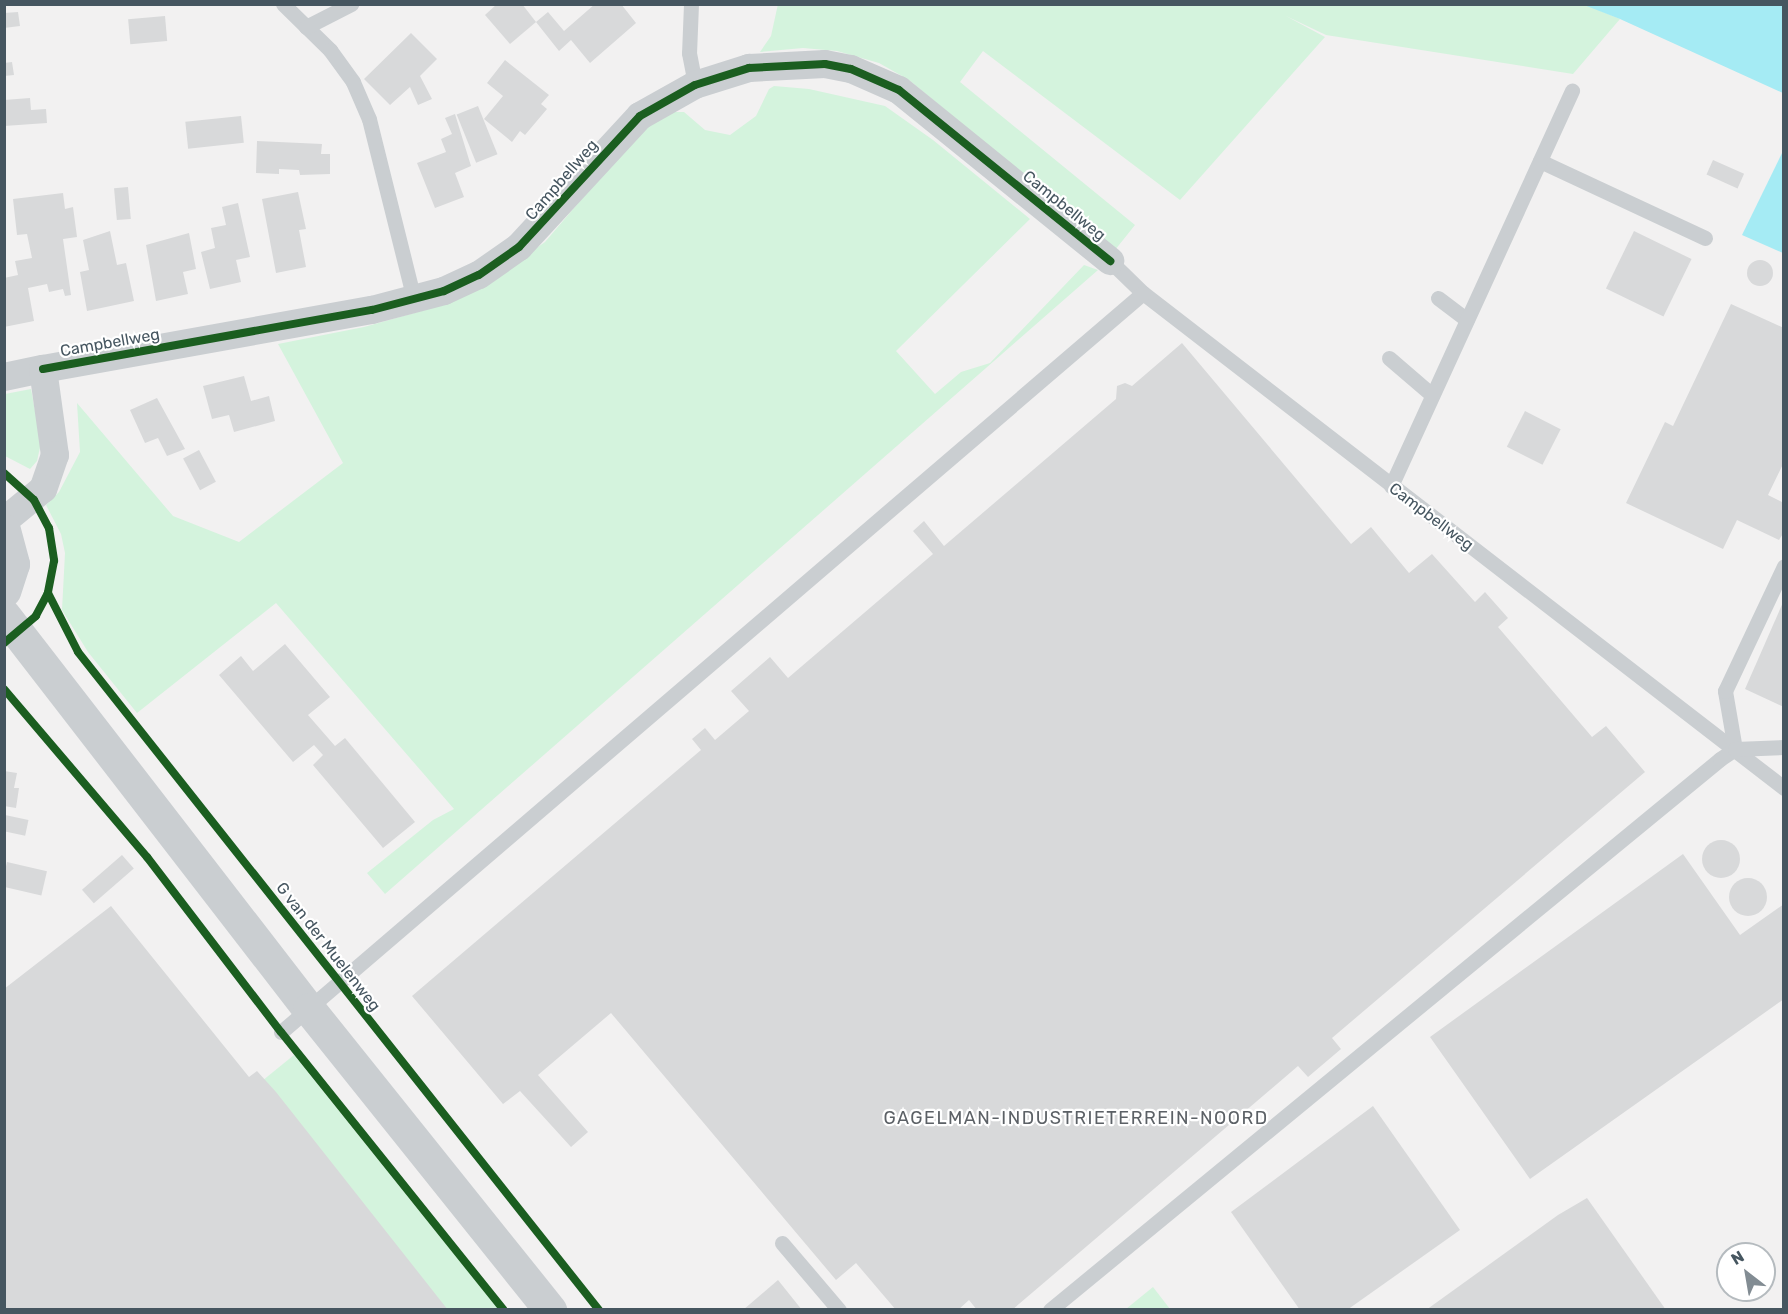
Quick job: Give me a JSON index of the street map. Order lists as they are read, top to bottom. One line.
{"streets":{"street":["Campbellweg"],"cycle path":["G van der Muelenweg"]},"districts":["GAGELMAN-INDUSTRIETERREIN-NOORD"],"north":"top left"}
